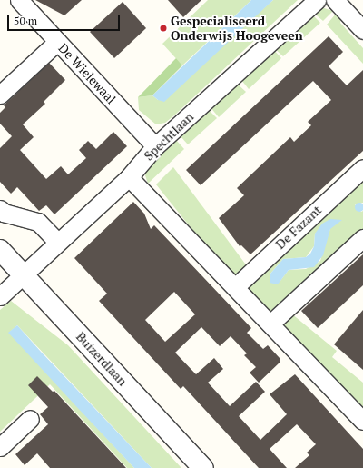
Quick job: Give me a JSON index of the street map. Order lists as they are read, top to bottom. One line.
{"streets":{"street":["De Wielewaal","Spechtlaan","De Fazant","Buizerdlaan"]},"crossings":[["De Wielewaal","Spechtlaan"],["Spechtlaan","Buizerdlaan"]],"places":["Gespecialiseerd Onderwijs Hoogeveen"],"scale_bar":"50 m"}
